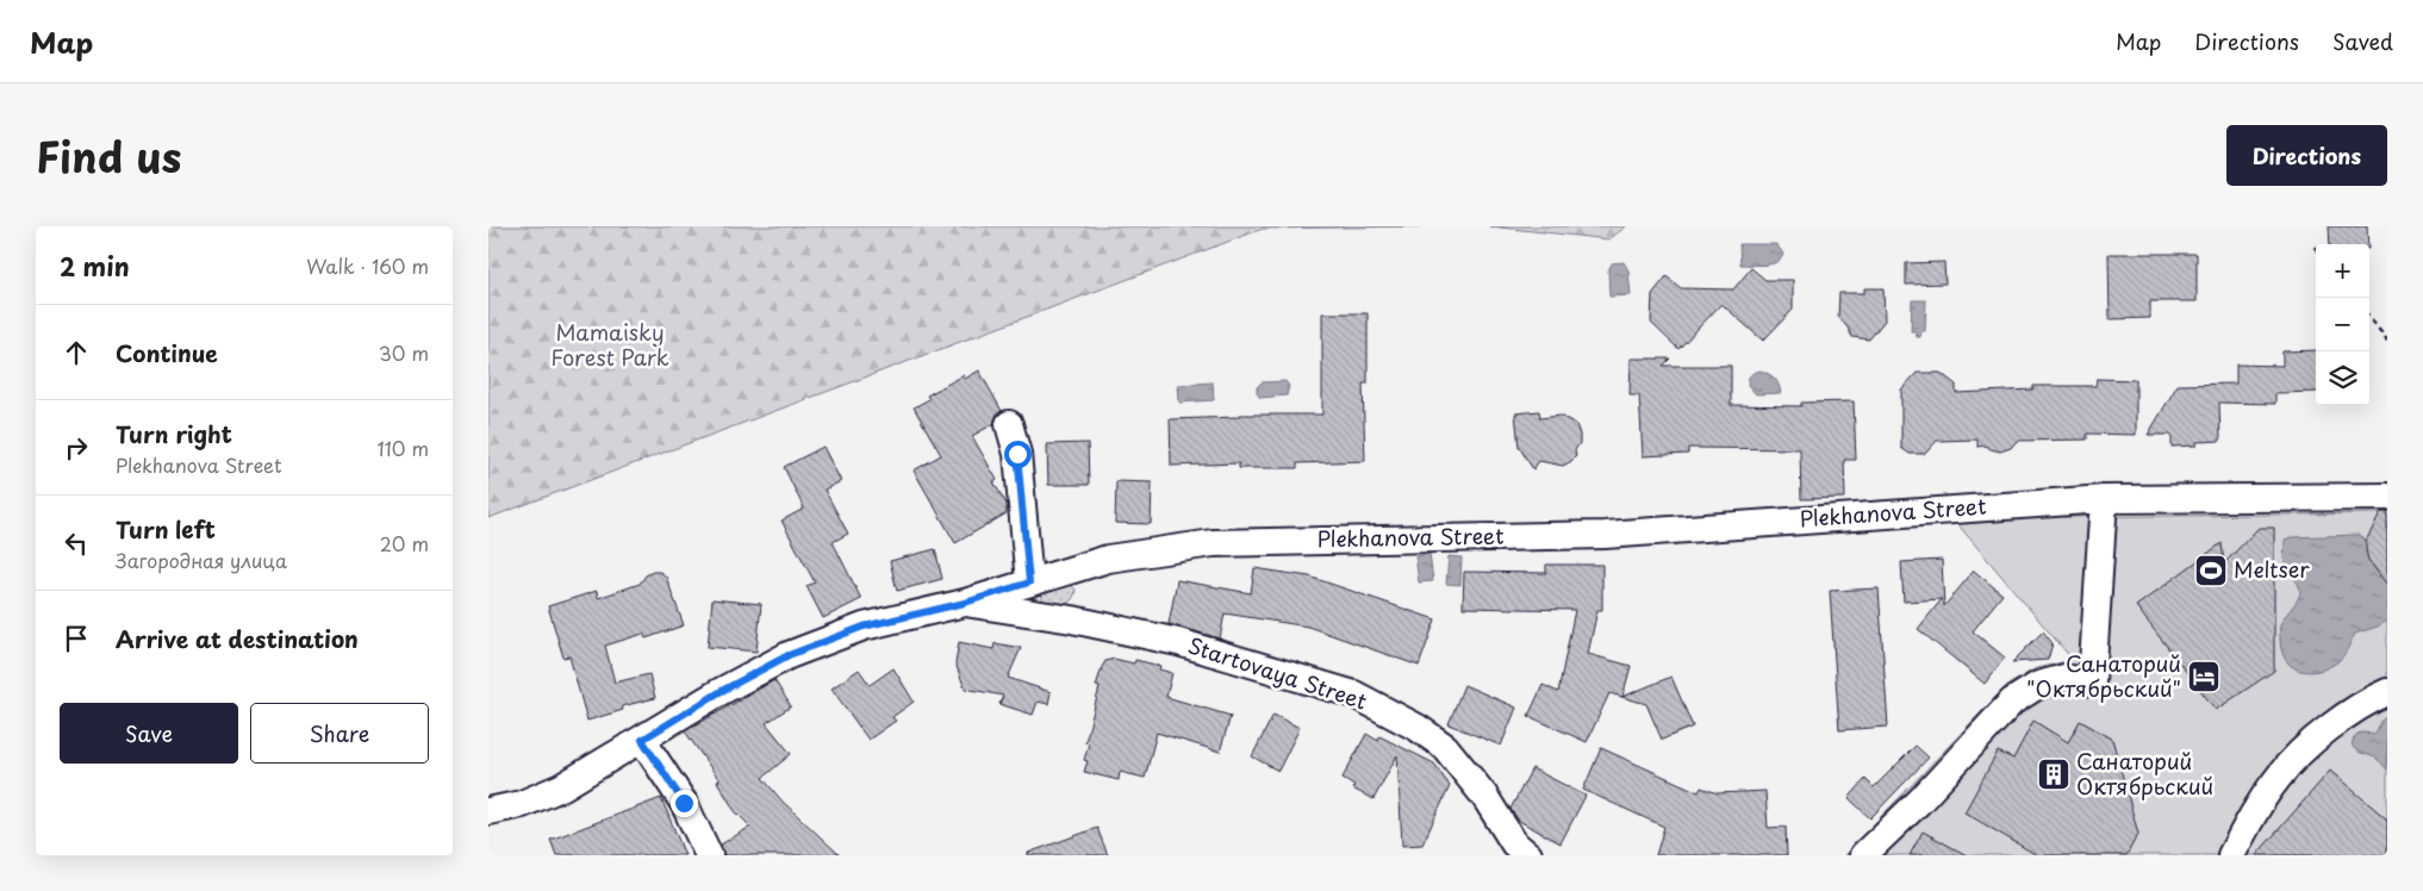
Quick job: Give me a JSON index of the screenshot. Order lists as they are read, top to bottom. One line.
{"streets":{"street":["Plekhanova Street","Startovaya Street"]},"crossings":[["Plekhanova Street","Startovaya Street"]],"parks":["Mamaisky Forest Park"],"places":{"sports":["Meltser"],"hotel":["Санаторий \"Октябрьский\""],"building":["Санаторий Октябрьский"]},"page":{"header":"Map","nav":["Map","Directions","Saved"],"title":"Find us","buttons":["Directions",["Save","Share"]],"heading":["2 min","Walk · 160 m"],"map_buttons":["+","−"],"list":[["Continue","30 m"],["Turn right","Plekhanova Street","110 m"],["Turn left","Загородная улица","20 m"],"Arrive at destination"]}}
